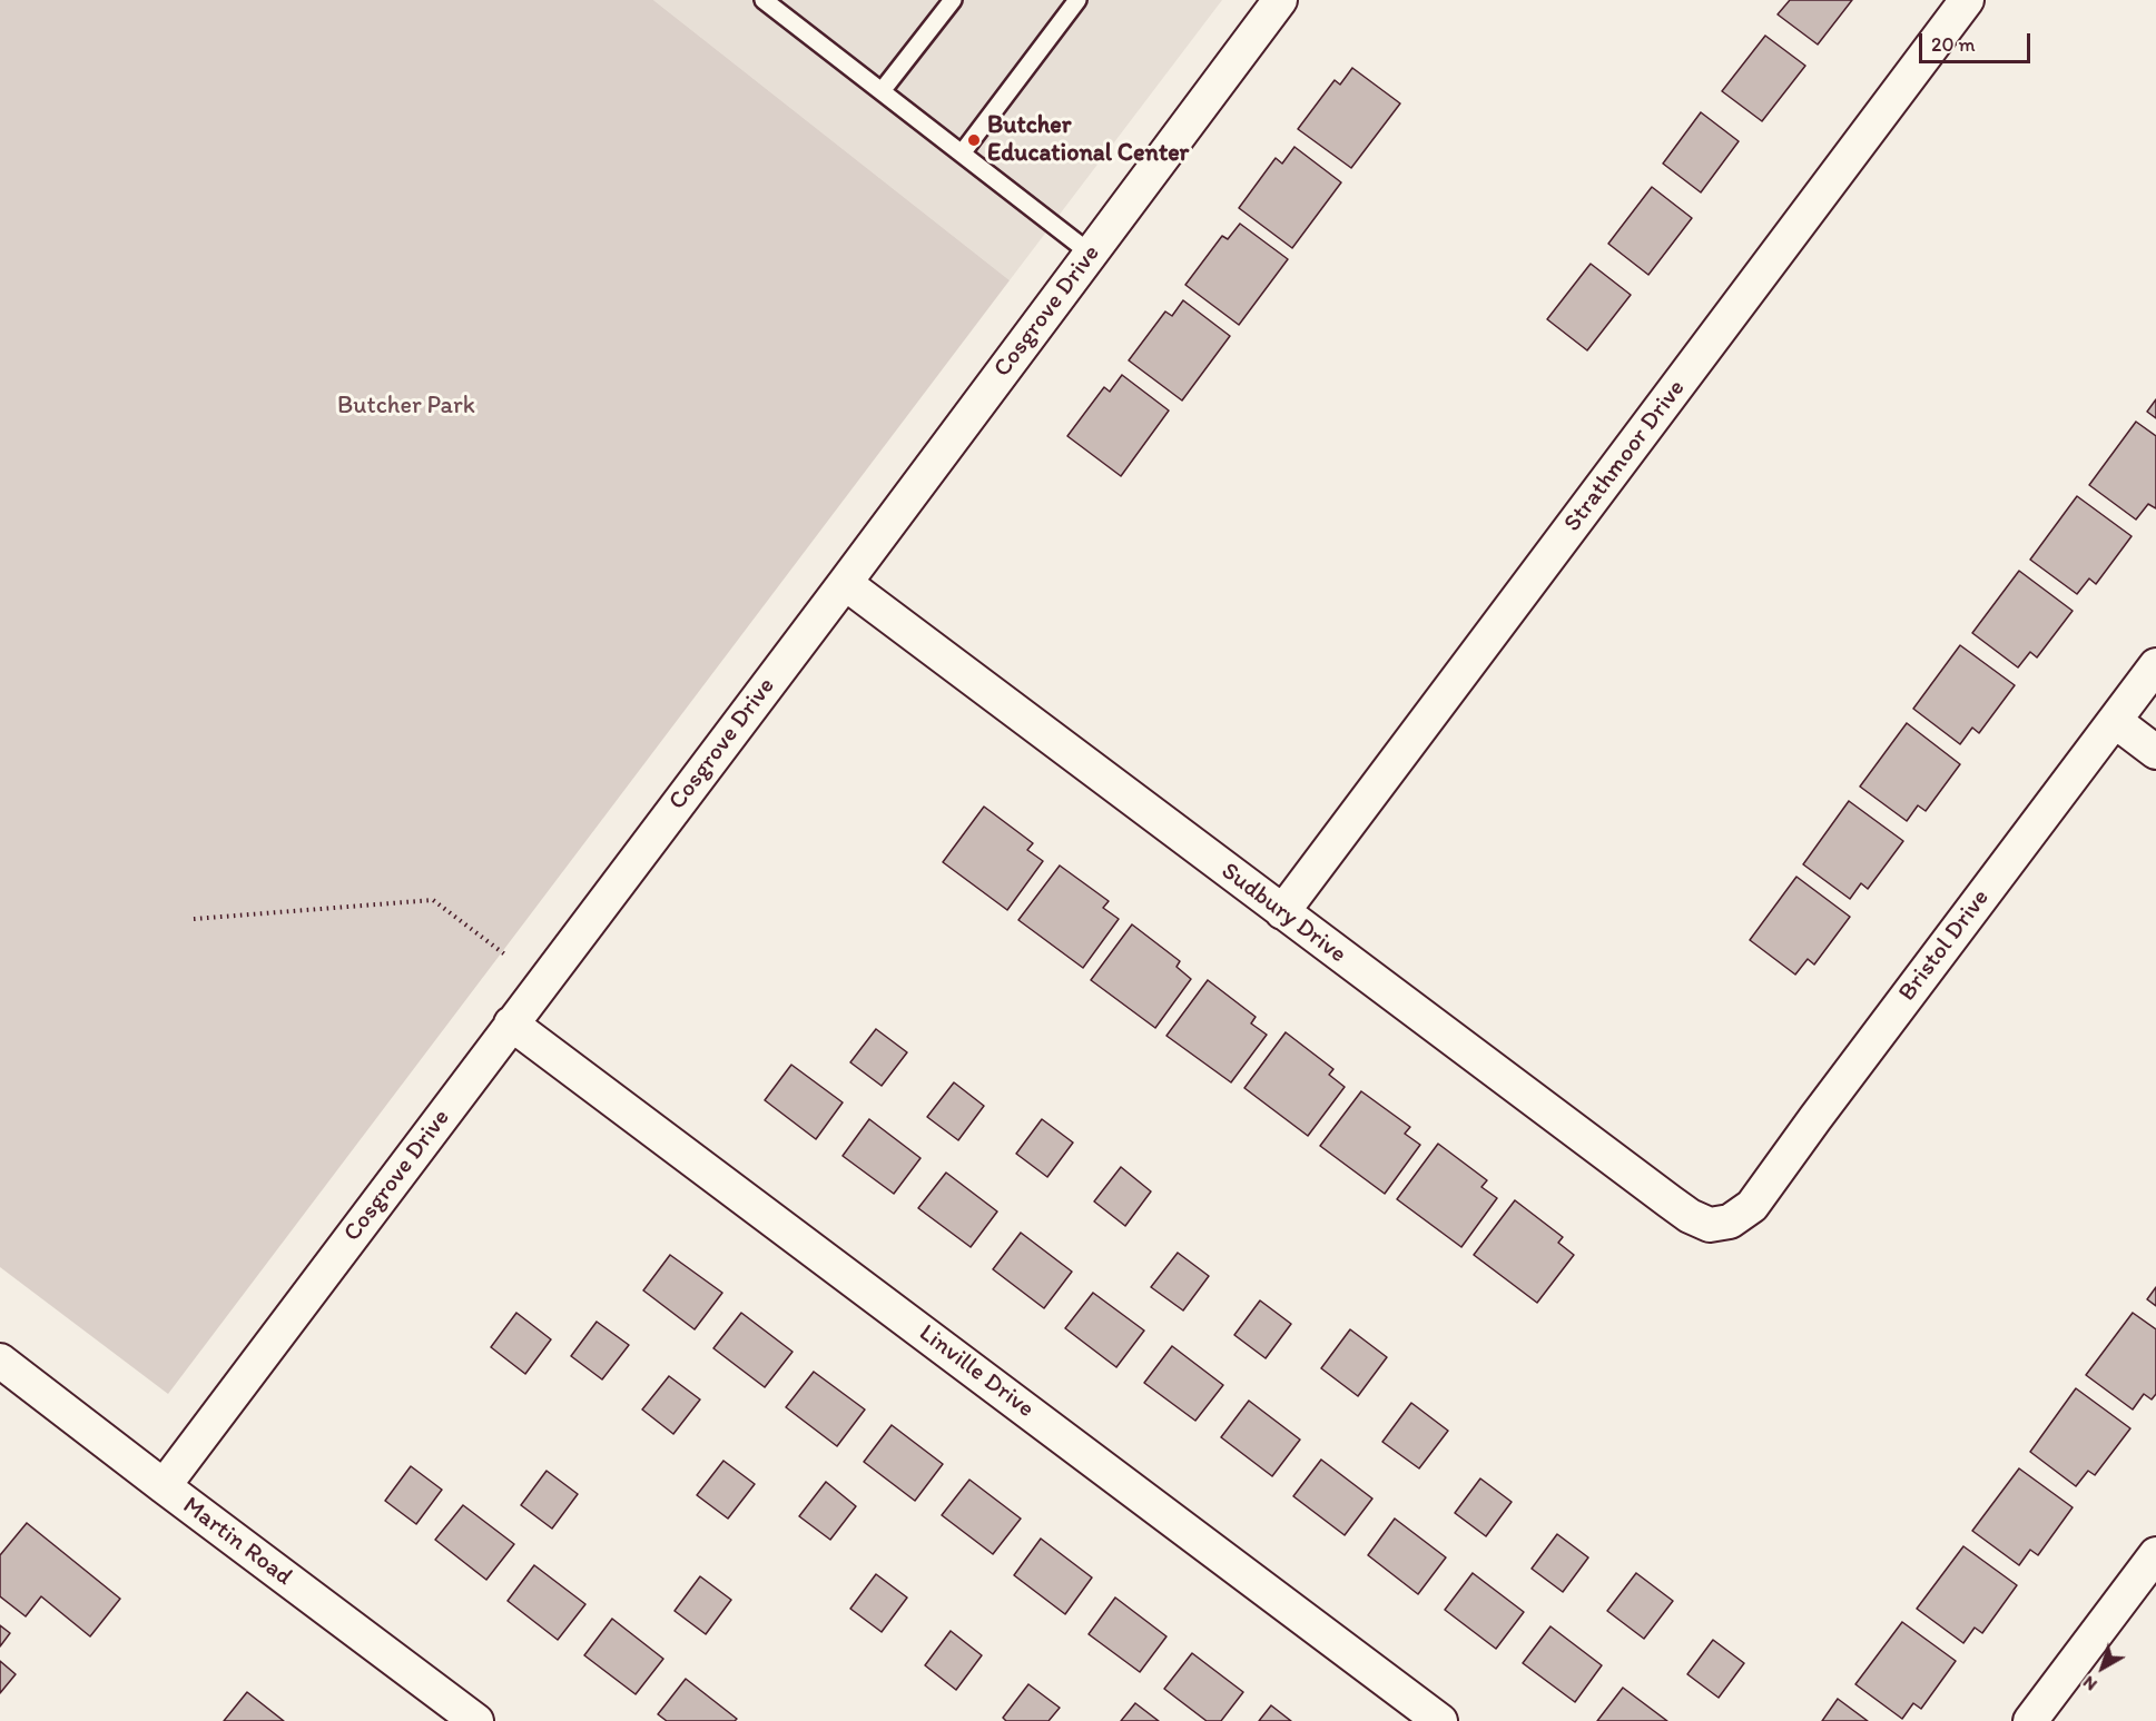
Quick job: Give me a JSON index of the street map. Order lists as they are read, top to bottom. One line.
{"streets":{"street":["Cosgrove Drive","Strathmoor Drive","Sudbury Drive","Bristol Drive","Linville Drive","Martin Road"]},"crossings":[["Cosgrove Drive","Sudbury Drive"],["Cosgrove Drive","Linville Drive"],["Cosgrove Drive","Martin Road"],["Strathmoor Drive","Sudbury Drive"],["Sudbury Drive","Bristol Drive"]],"parks":["Butcher Park"],"places":["Butcher Educational Center"],"scale_bar":"20 m","north":"bottom left"}
